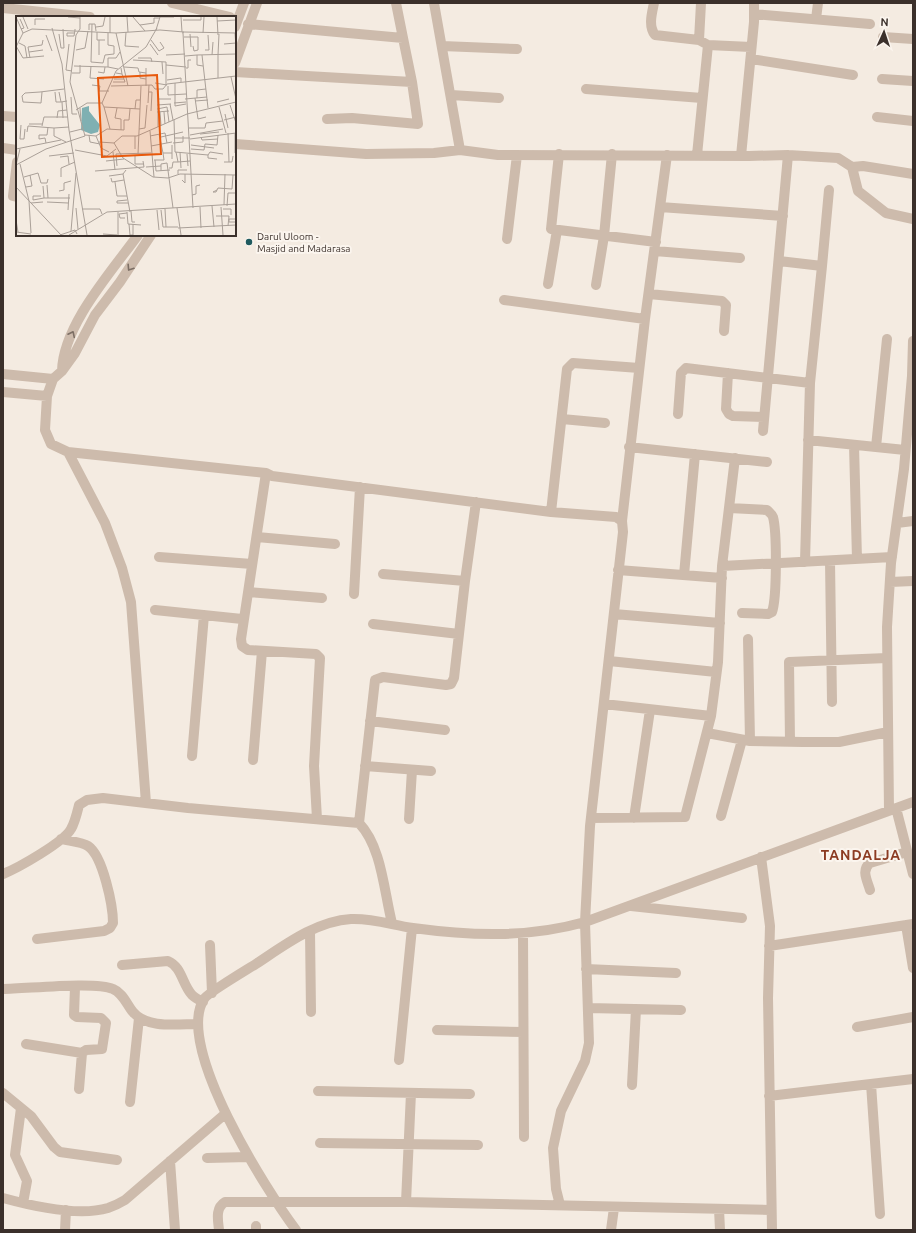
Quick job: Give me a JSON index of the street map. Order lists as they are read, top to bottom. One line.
{"districts":["TANDALJA"],"places":["Darul Uloom - Masjid and Madarasa"],"north":"top"}
